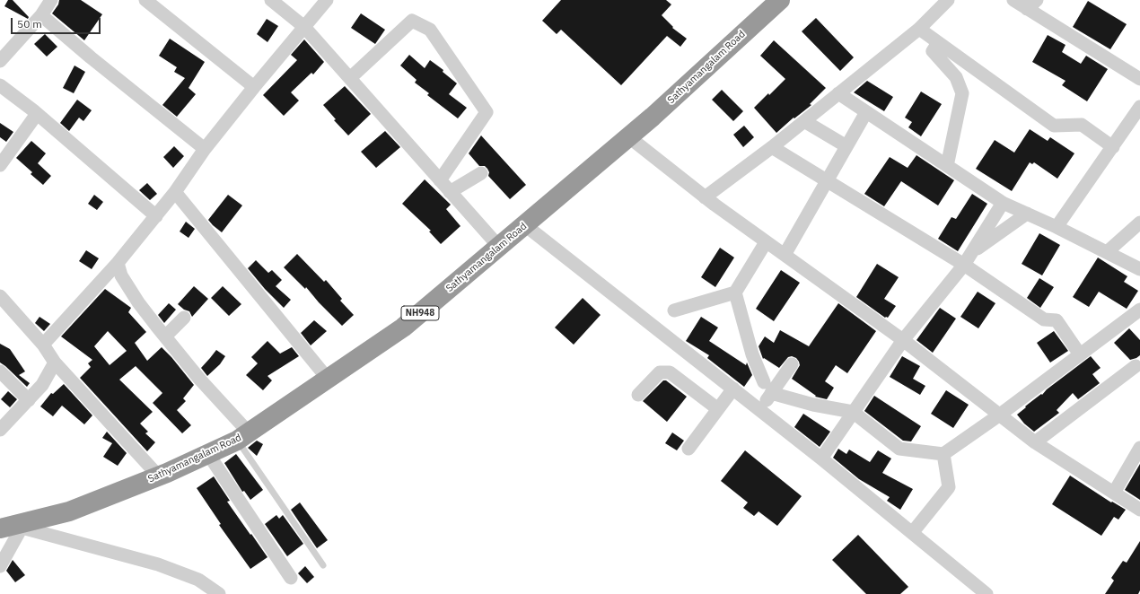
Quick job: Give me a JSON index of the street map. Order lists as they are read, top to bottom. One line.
{"streets":{"highway":["Sathyamangalam Road","NH948"]},"scale_bar":"50 m"}
